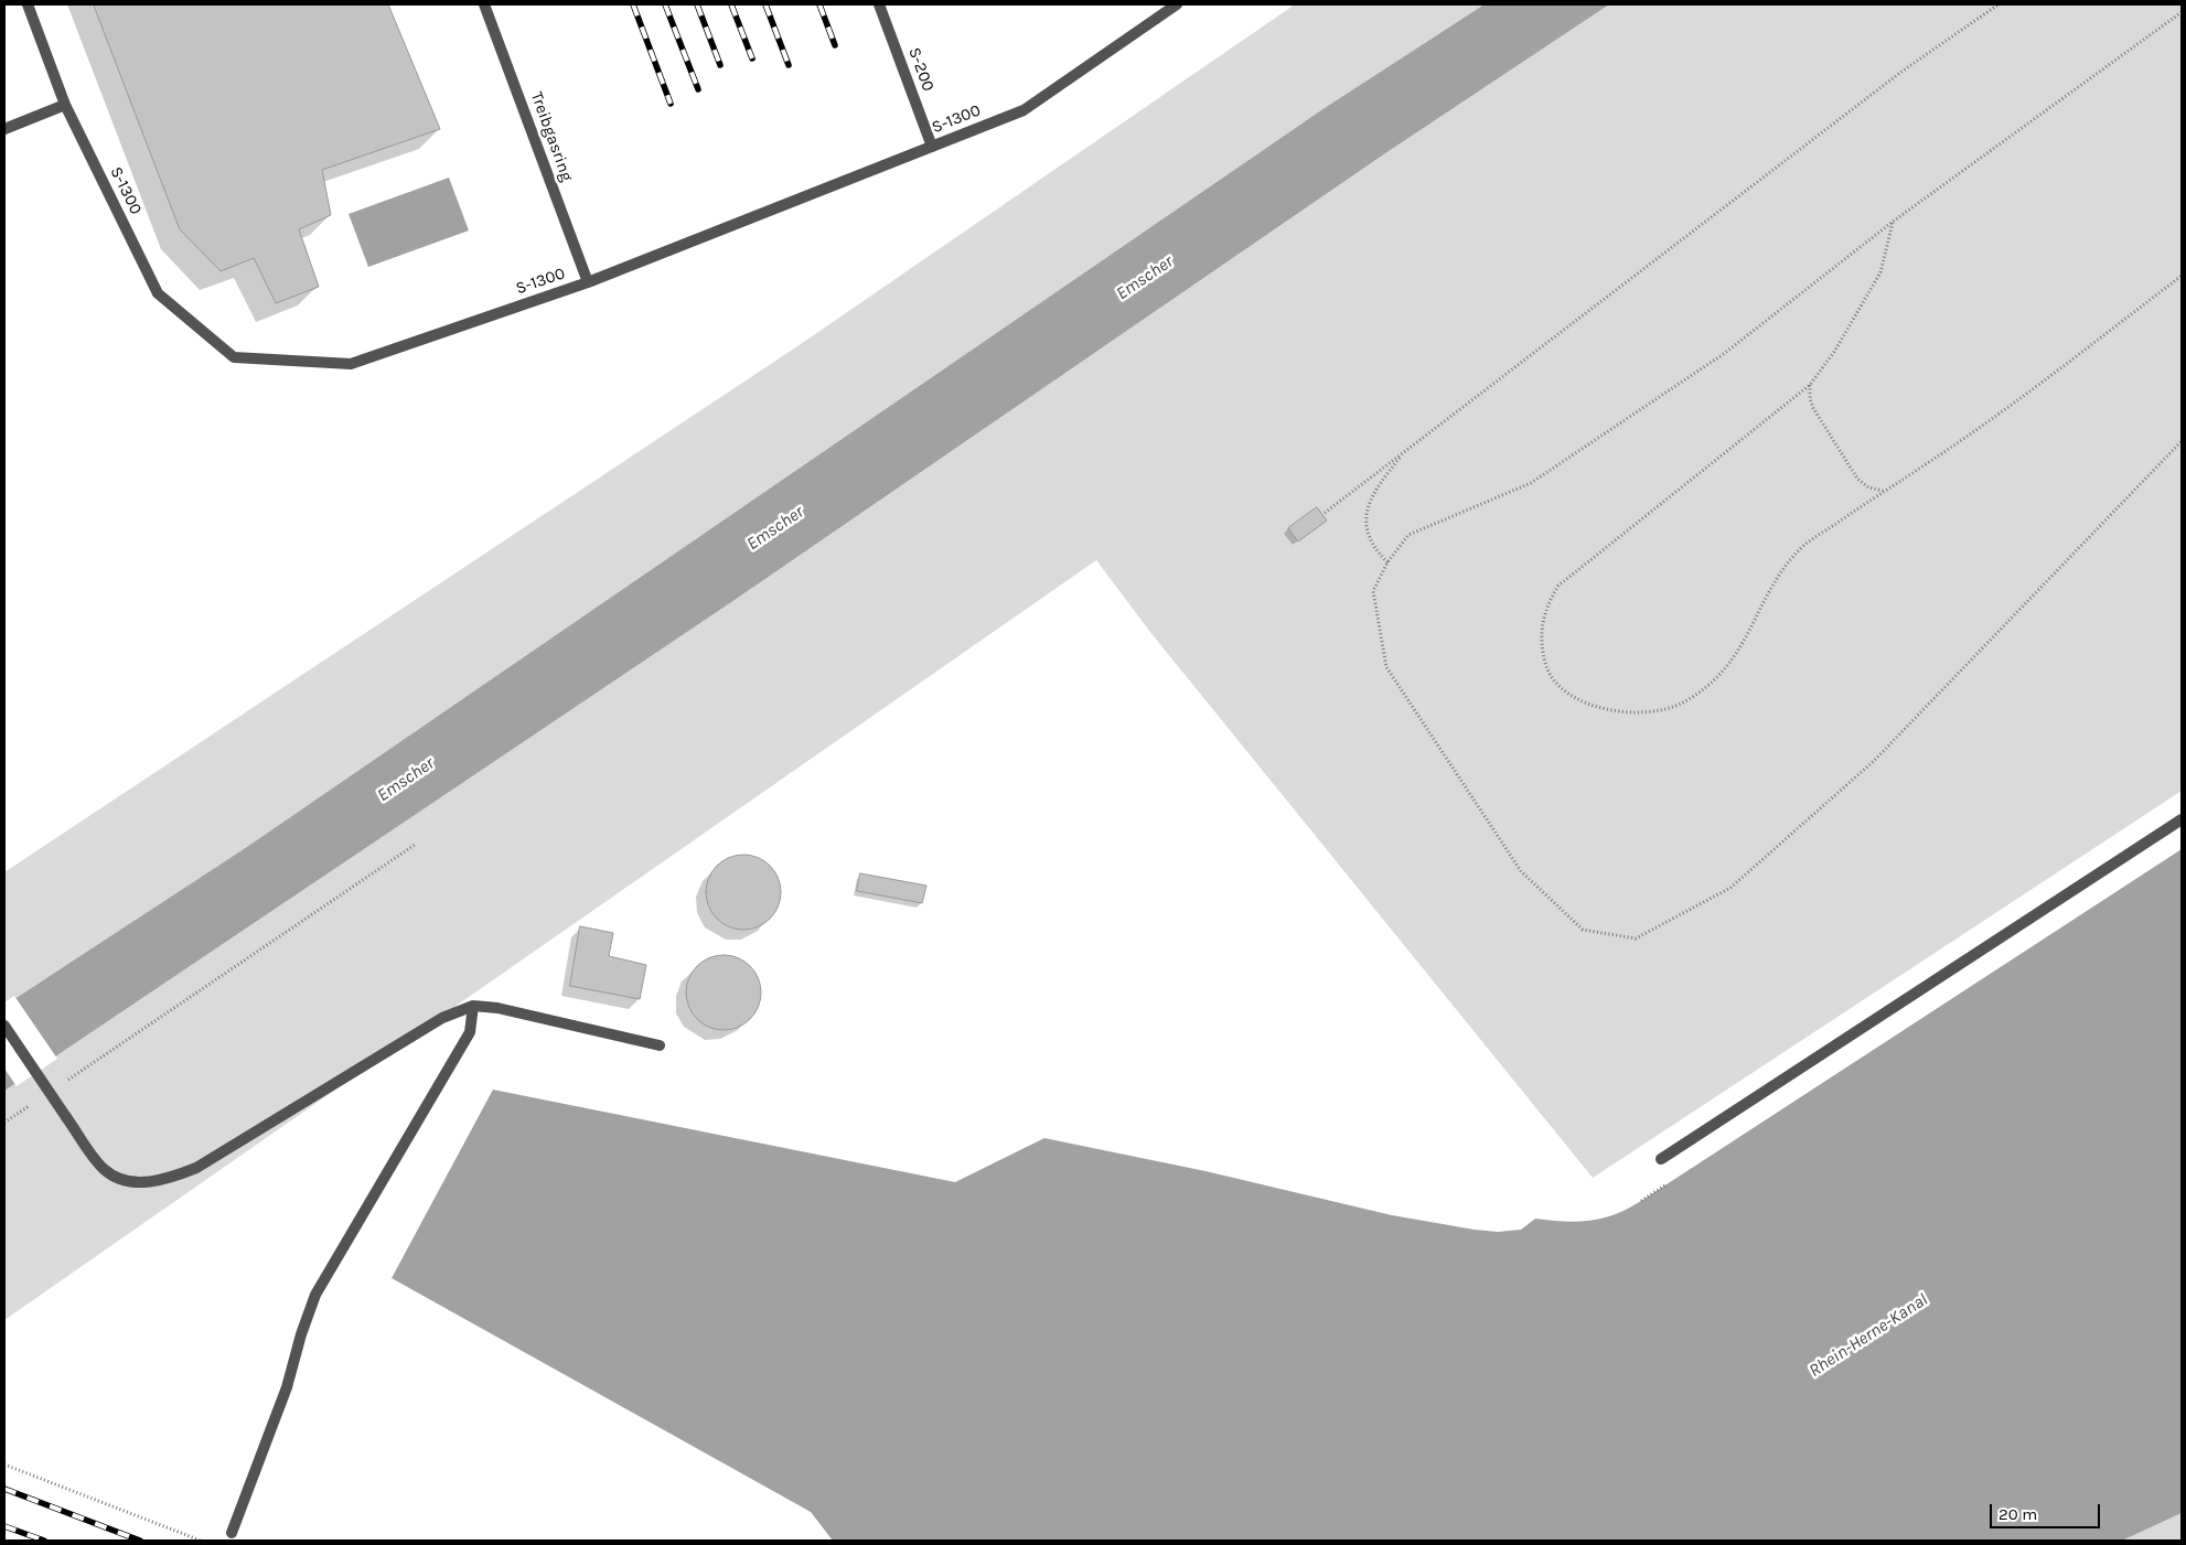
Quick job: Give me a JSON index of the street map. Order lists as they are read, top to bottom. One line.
{"streets":{"lane":["S-200","S-1300","Treibgasring"]},"crossings":[["S-200","S-1300"],["S-1300","Treibgasring"]],"water":["Emscher","Rhein-Herne-Kanal"],"scale_bar":"20 m"}
